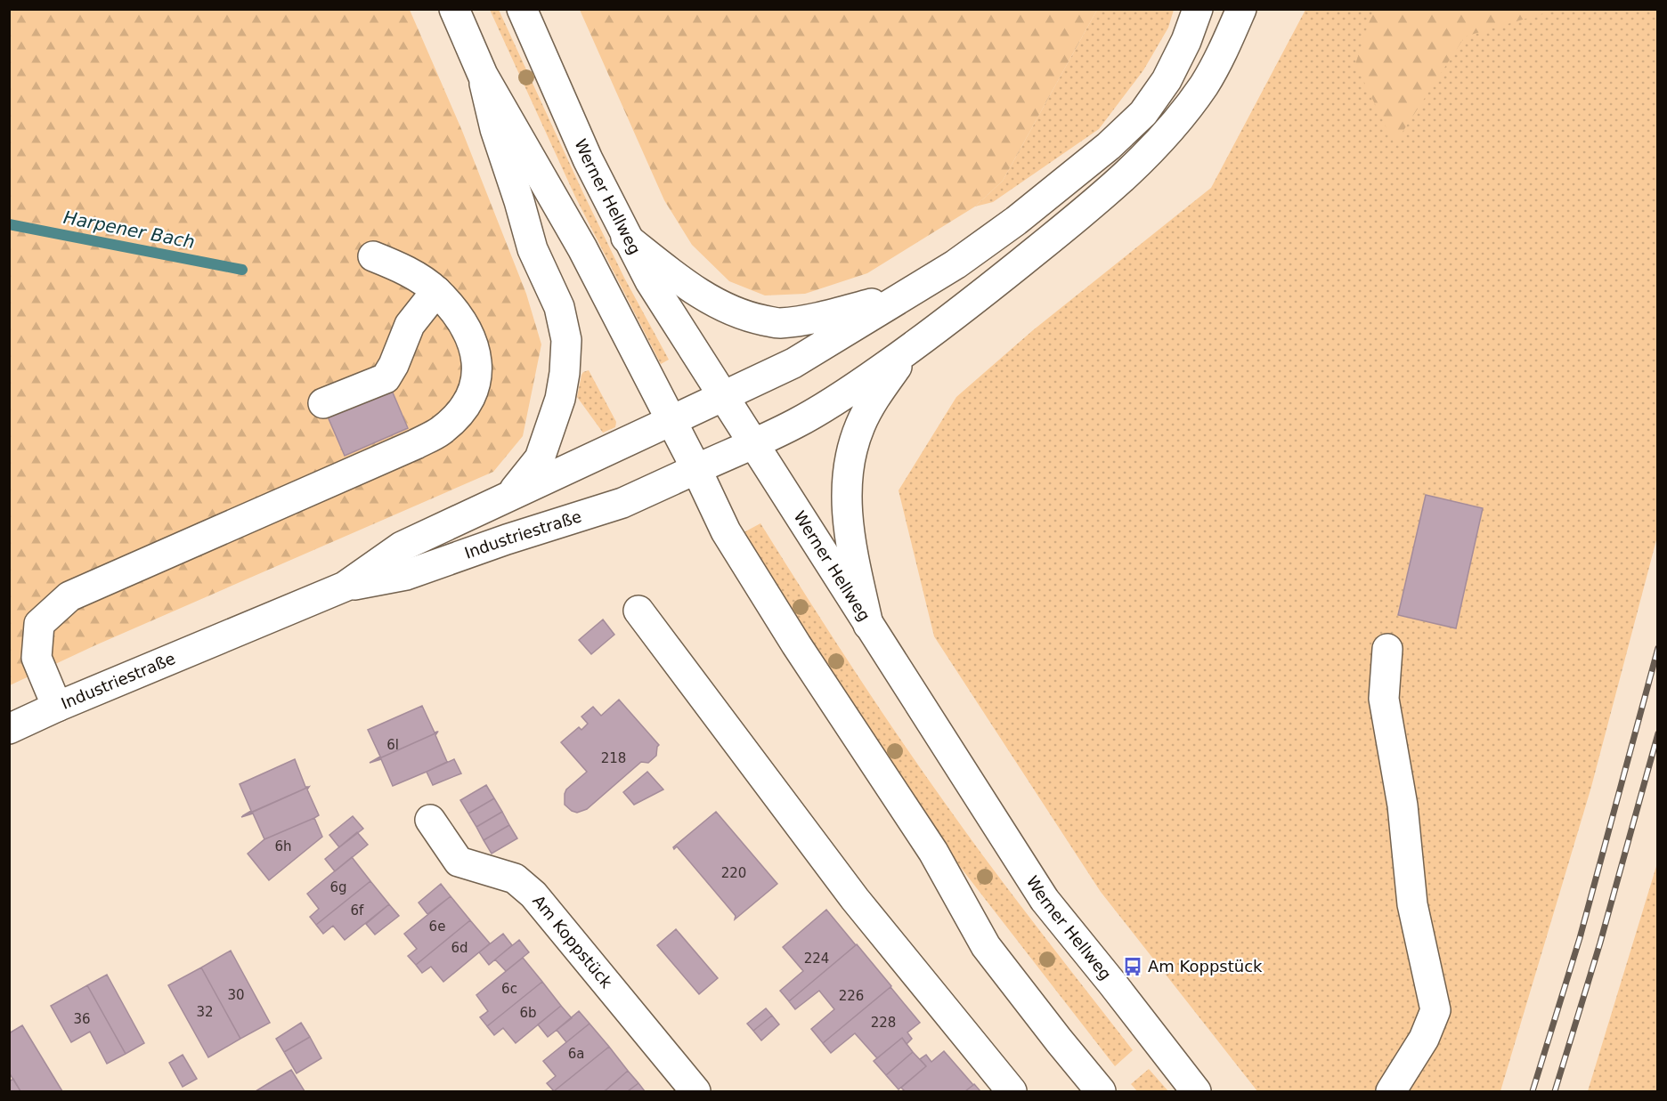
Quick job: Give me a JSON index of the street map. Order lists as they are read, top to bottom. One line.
{"streets":{"main road":["Werner Hellweg","Industriestraße","Am Koppstück"]},"crossings":[["Werner Hellweg","Industriestraße"]],"water":["Harpener Bach"],"places":{"bus stop":["Am Koppstück"]},"house_numbers":["6l","218","6h","220","6g","6f","6e","6d","224","6c","30","226","32","6b","36","228","6a"]}
